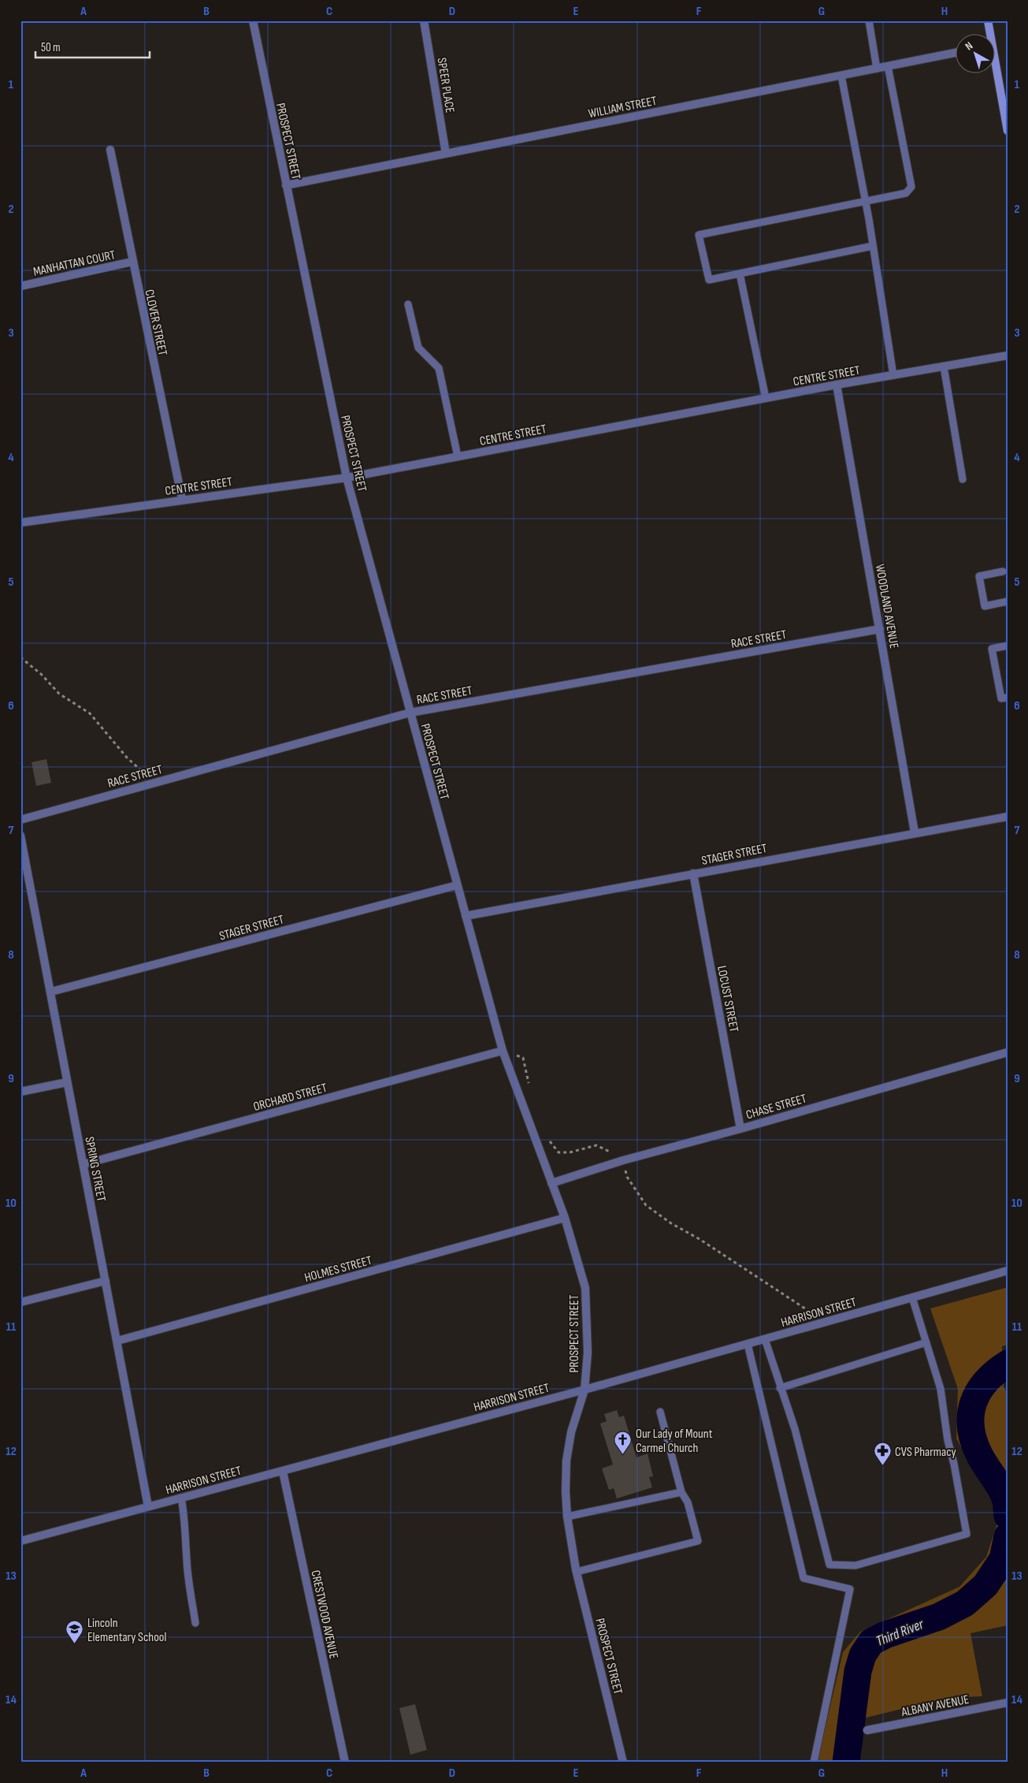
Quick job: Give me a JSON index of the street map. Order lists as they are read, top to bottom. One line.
{"streets":{"street":["SPEER PLACE","WILLIAM STREET","PROSPECT STREET","MANHATTAN COURT","CLOVER STREET","CENTRE STREET","WOODLAND AVENUE","RACE STREET","STAGER STREET","LOCUST STREET","ORCHARD STREET","CHASE STREET","SPRING STREET","HOLMES STREET","HARRISON STREET","CRESTWOOD AVENUE","ALBANY AVENUE"]},"crossings":[["SPEER PLACE","WILLIAM STREET"],["WILLIAM STREET","PROSPECT STREET"],["PROSPECT STREET","CENTRE STREET"],["PROSPECT STREET","RACE STREET"],["PROSPECT STREET","STAGER STREET"],["PROSPECT STREET","ORCHARD STREET"],["PROSPECT STREET","CHASE STREET"],["PROSPECT STREET","HOLMES STREET"],["PROSPECT STREET","HARRISON STREET"],["MANHATTAN COURT","CLOVER STREET"],["CLOVER STREET","CENTRE STREET"],["CENTRE STREET","WOODLAND AVENUE"],["WOODLAND AVENUE","RACE STREET"],["WOODLAND AVENUE","STAGER STREET"],["STAGER STREET","LOCUST STREET"],["STAGER STREET","SPRING STREET"],["LOCUST STREET","CHASE STREET"],["ORCHARD STREET","SPRING STREET"],["SPRING STREET","HOLMES STREET"],["SPRING STREET","HARRISON STREET"],["HARRISON STREET","CRESTWOOD AVENUE"]],"water":["Third River"],"places":{"church":["Our Lady of Mount Carmel Church"],"pharmacy":["CVS Pharmacy"],"school or university":["Lincoln Elementary School"]},"scale_bar":"50 m","north":"top left","grid":{"columns":["A","B","C","D","E","F","G","H"],"rows":["1","2","3","4","5","6","7","8","9","10","11","12","13","14"]}}
